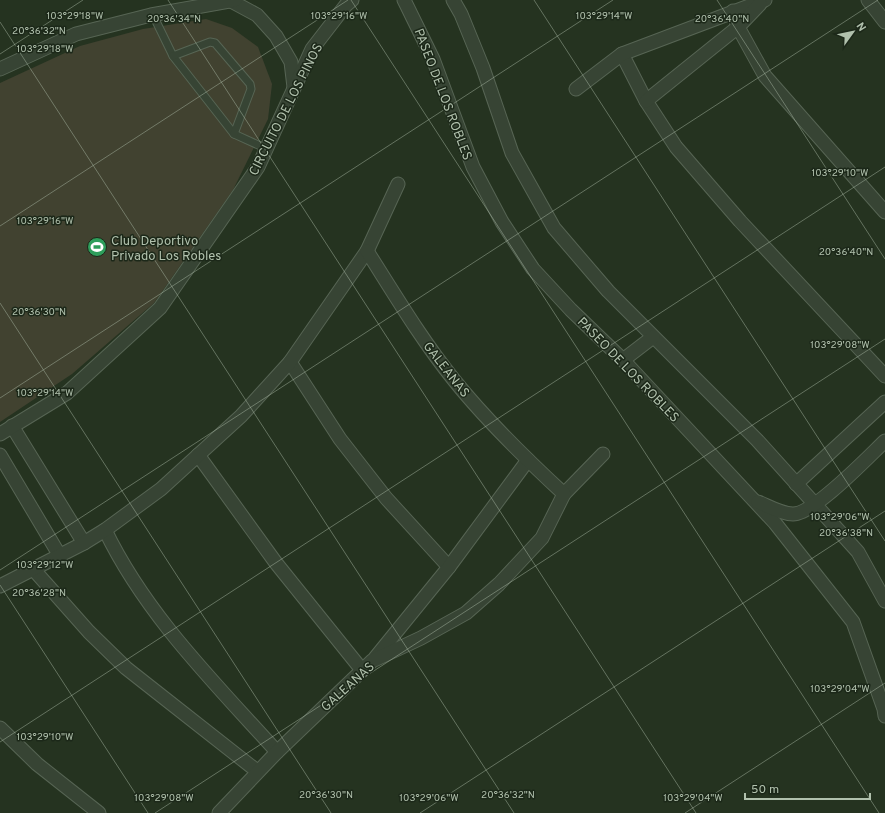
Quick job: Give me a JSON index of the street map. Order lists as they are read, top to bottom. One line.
{"streets":{"street":["PASEO DE LOS ROBLES","CIRCUITO DE LOS PINOS","GALEANAS"]},"places":{"sports":["Club Deportivo Privado Los Robles"]},"scale_bar":"50 m","north":"top right","coordinates":["103°29'18\"W","103°29'16\"W","103°29'14\"W","20°36'34\"N","20°36'40\"N","20°36'32\"N","103°29'10\"W","20°36'30\"N","103°29'08\"W","103°29'06\"W","20°36'38\"N","103°29'12\"W","20°36'28\"N","103°29'04\"W"]}
